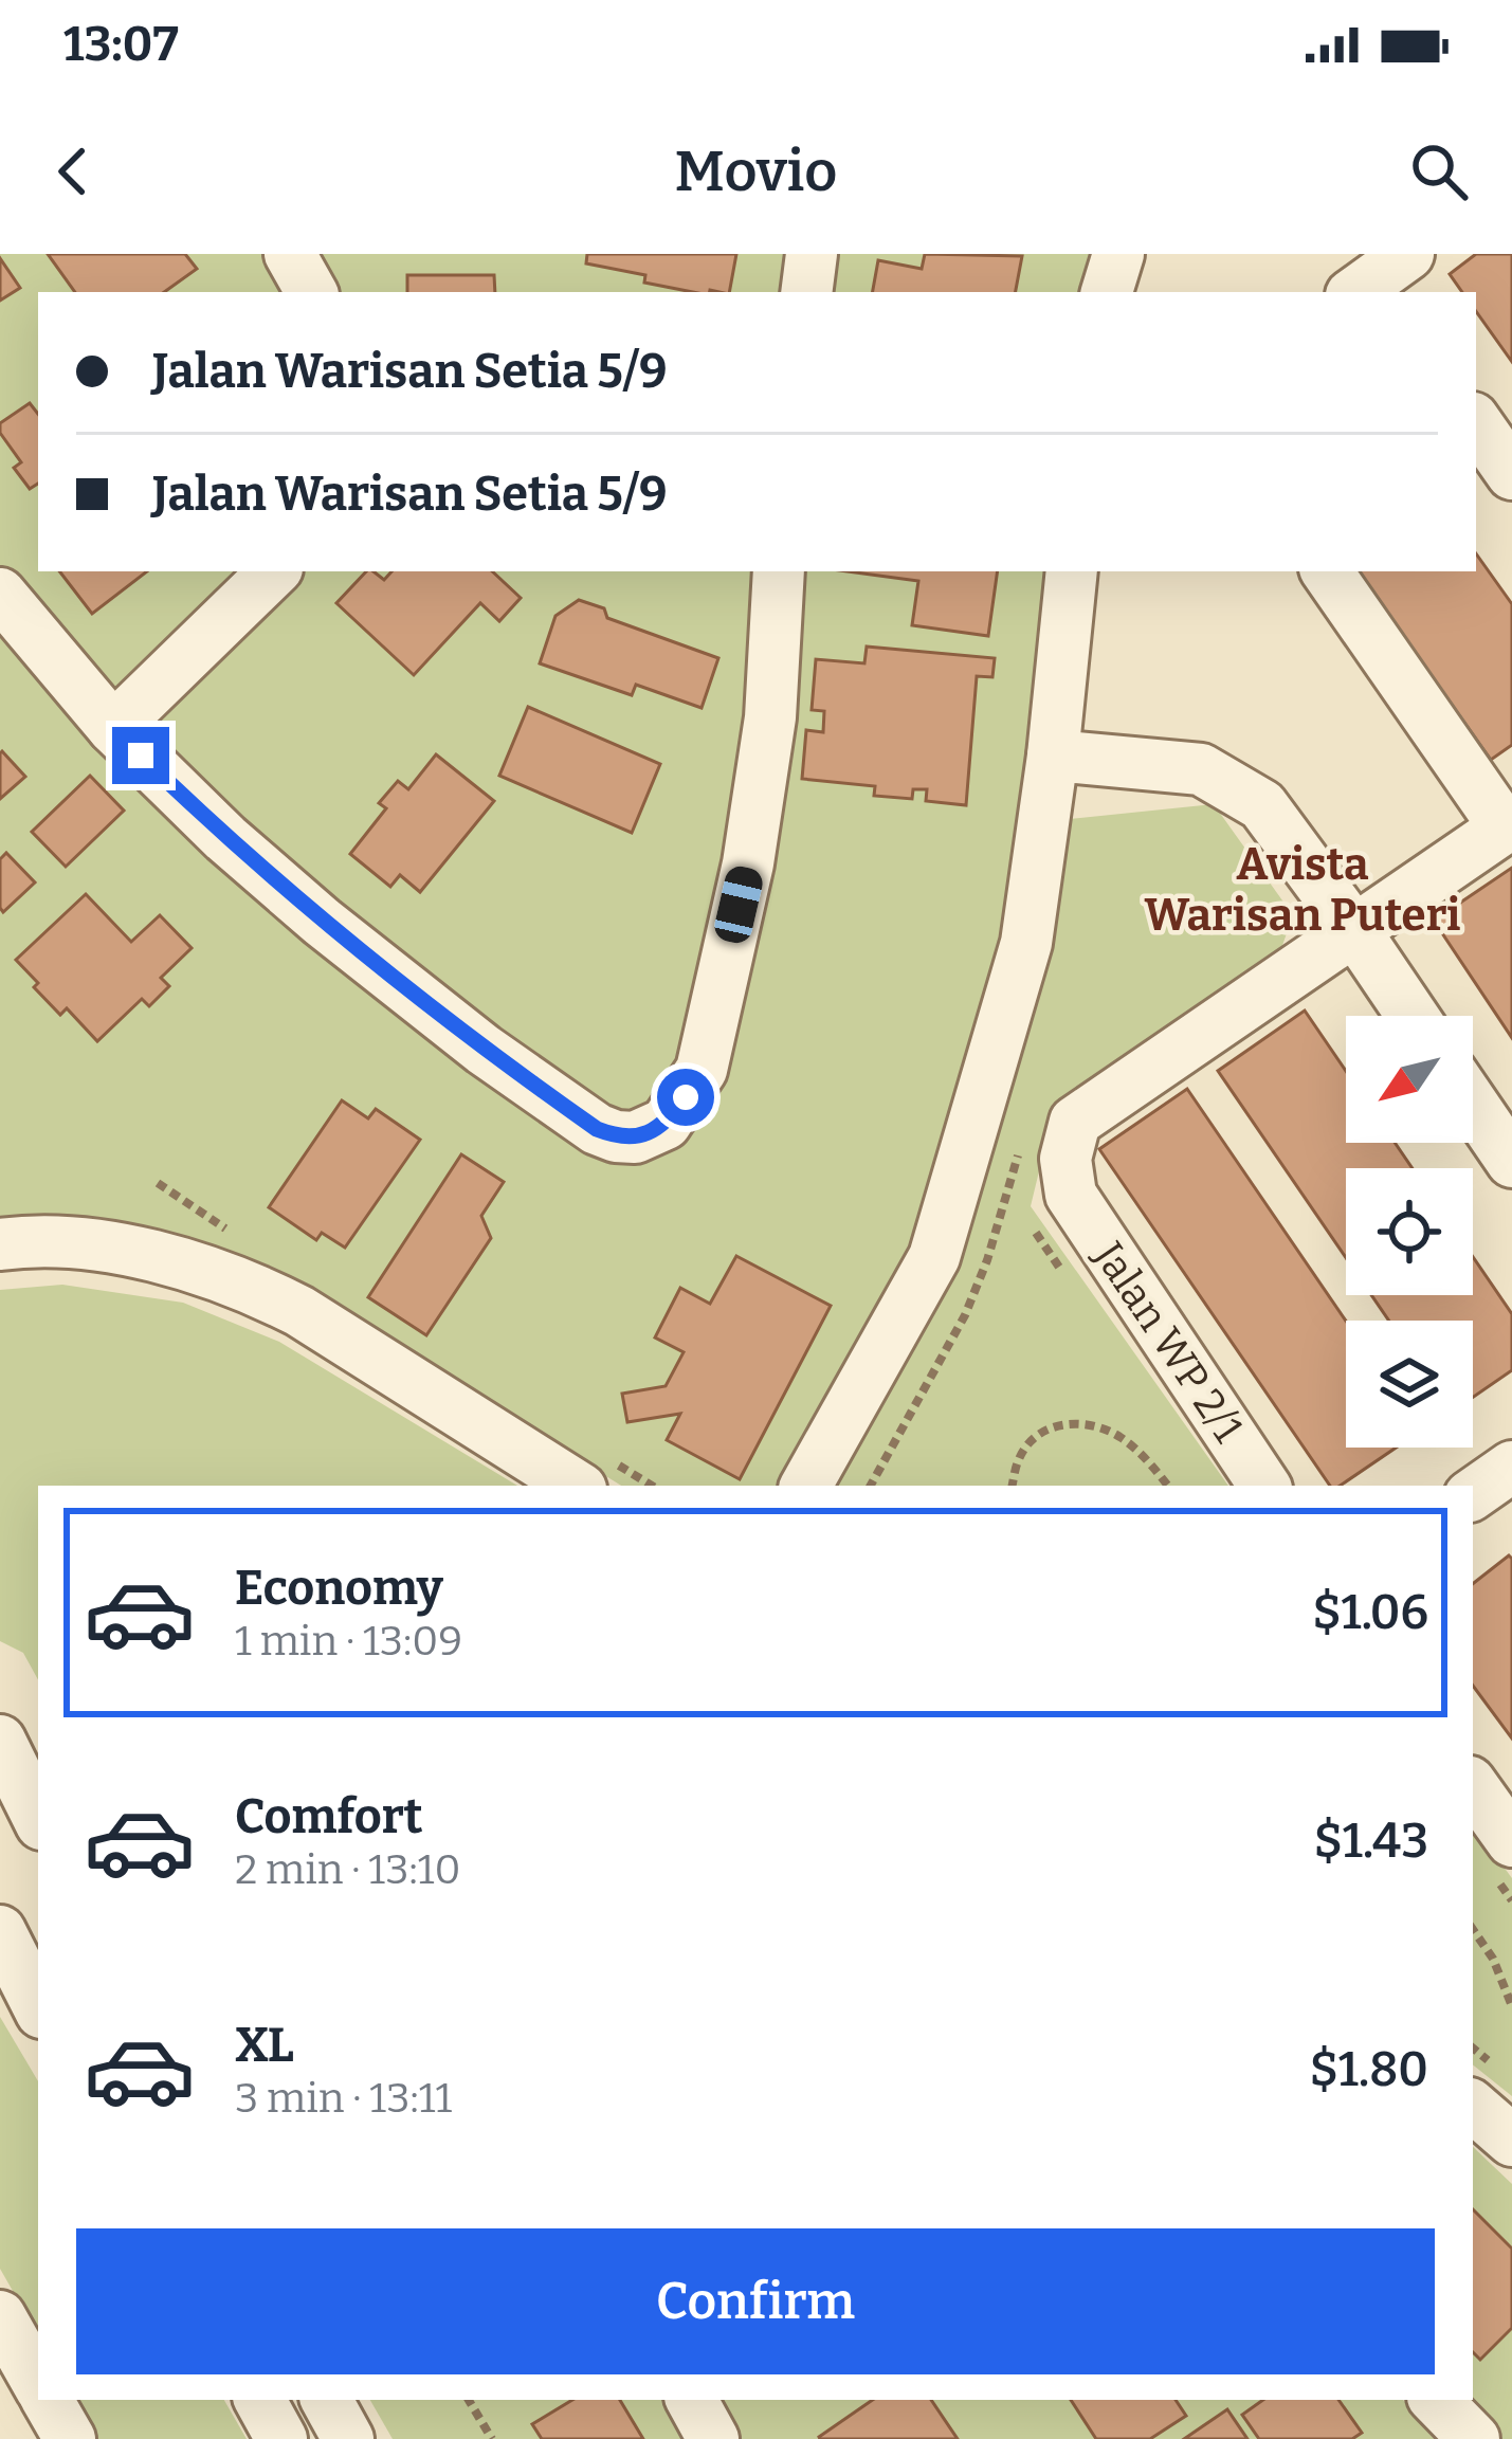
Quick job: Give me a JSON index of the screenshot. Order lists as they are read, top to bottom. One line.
{"streets":{"street":["Jalan WP 2/1"]},"districts":["Avista Warisan Puteri"],"north":"bottom left","page":{"status":"13:07","header":"Movio","banner":["Jalan Warisan Setia 5/9","Jalan Warisan Setia 5/9"],"list":[{"name":"Economy","note":"1 min · 13:09","value":"$1.06"},{"name":"Comfort","note":"2 min · 13:10","value":"$1.43"},{"name":"XL","note":"3 min · 13:11","value":"$1.80"}],"buttons":"Confirm"}}
